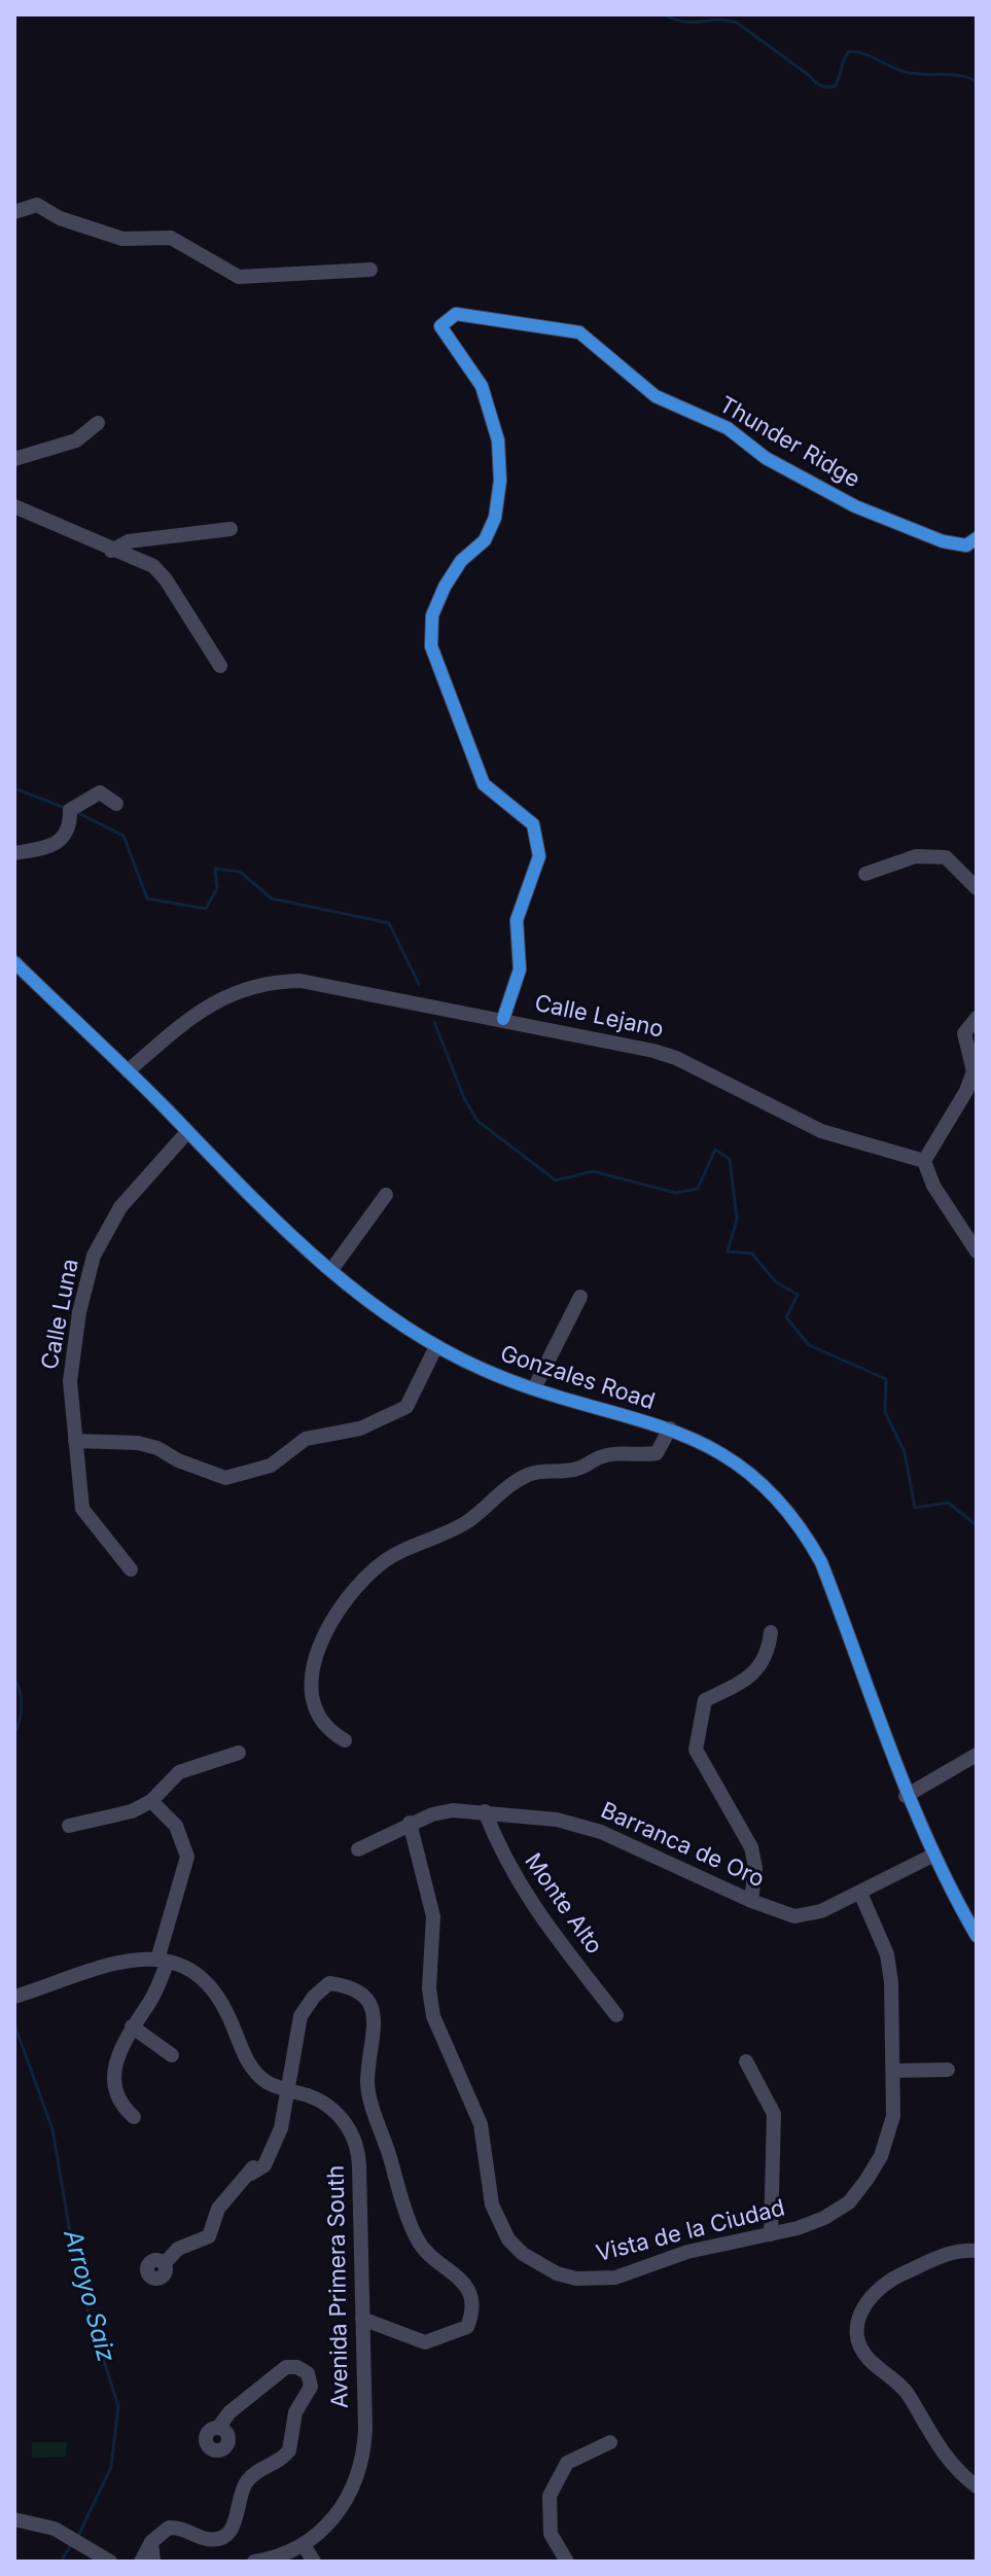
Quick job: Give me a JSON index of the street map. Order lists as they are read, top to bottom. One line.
{"streets":{"street":["Thunder Ridge","Calle Lejano","Calle Luna","Gonzales Road","Barranca de Oro","Monte Alto","Vista de la Ciudad","Avenida Primera South"]},"crossings":[["Thunder Ridge","Calle Lejano"],["Calle Lejano","Gonzales Road"],["Calle Luna","Gonzales Road"],["Gonzales Road","Barranca de Oro"],["Barranca de Oro","Monte Alto"],["Barranca de Oro","Vista de la Ciudad"]],"water":["Arroyo Saiz"]}
